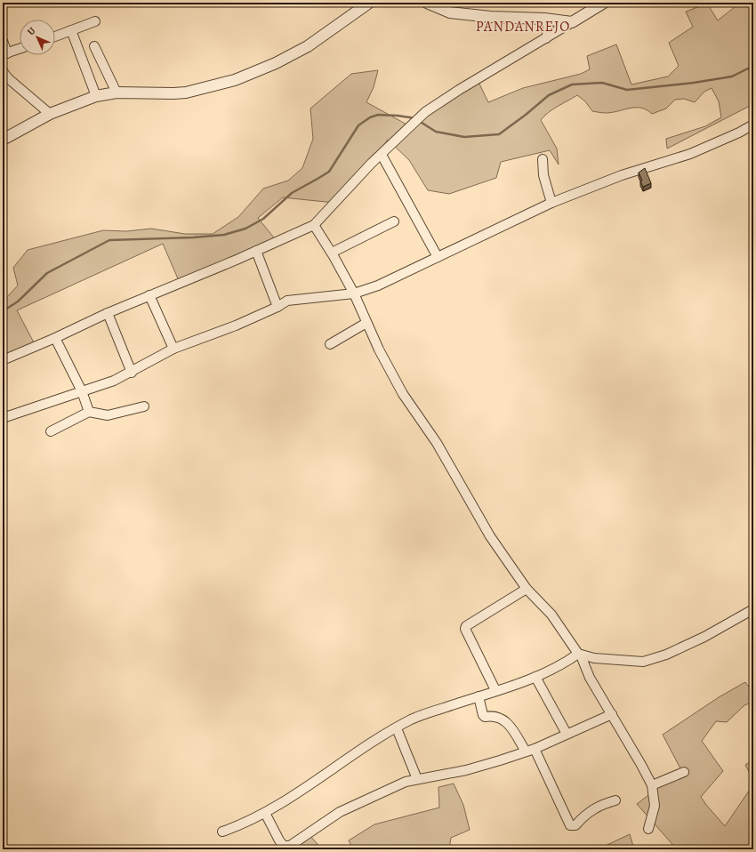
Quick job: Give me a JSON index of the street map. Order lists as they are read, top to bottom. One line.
{"districts":["PANDANREJO"],"north":"top left"}
